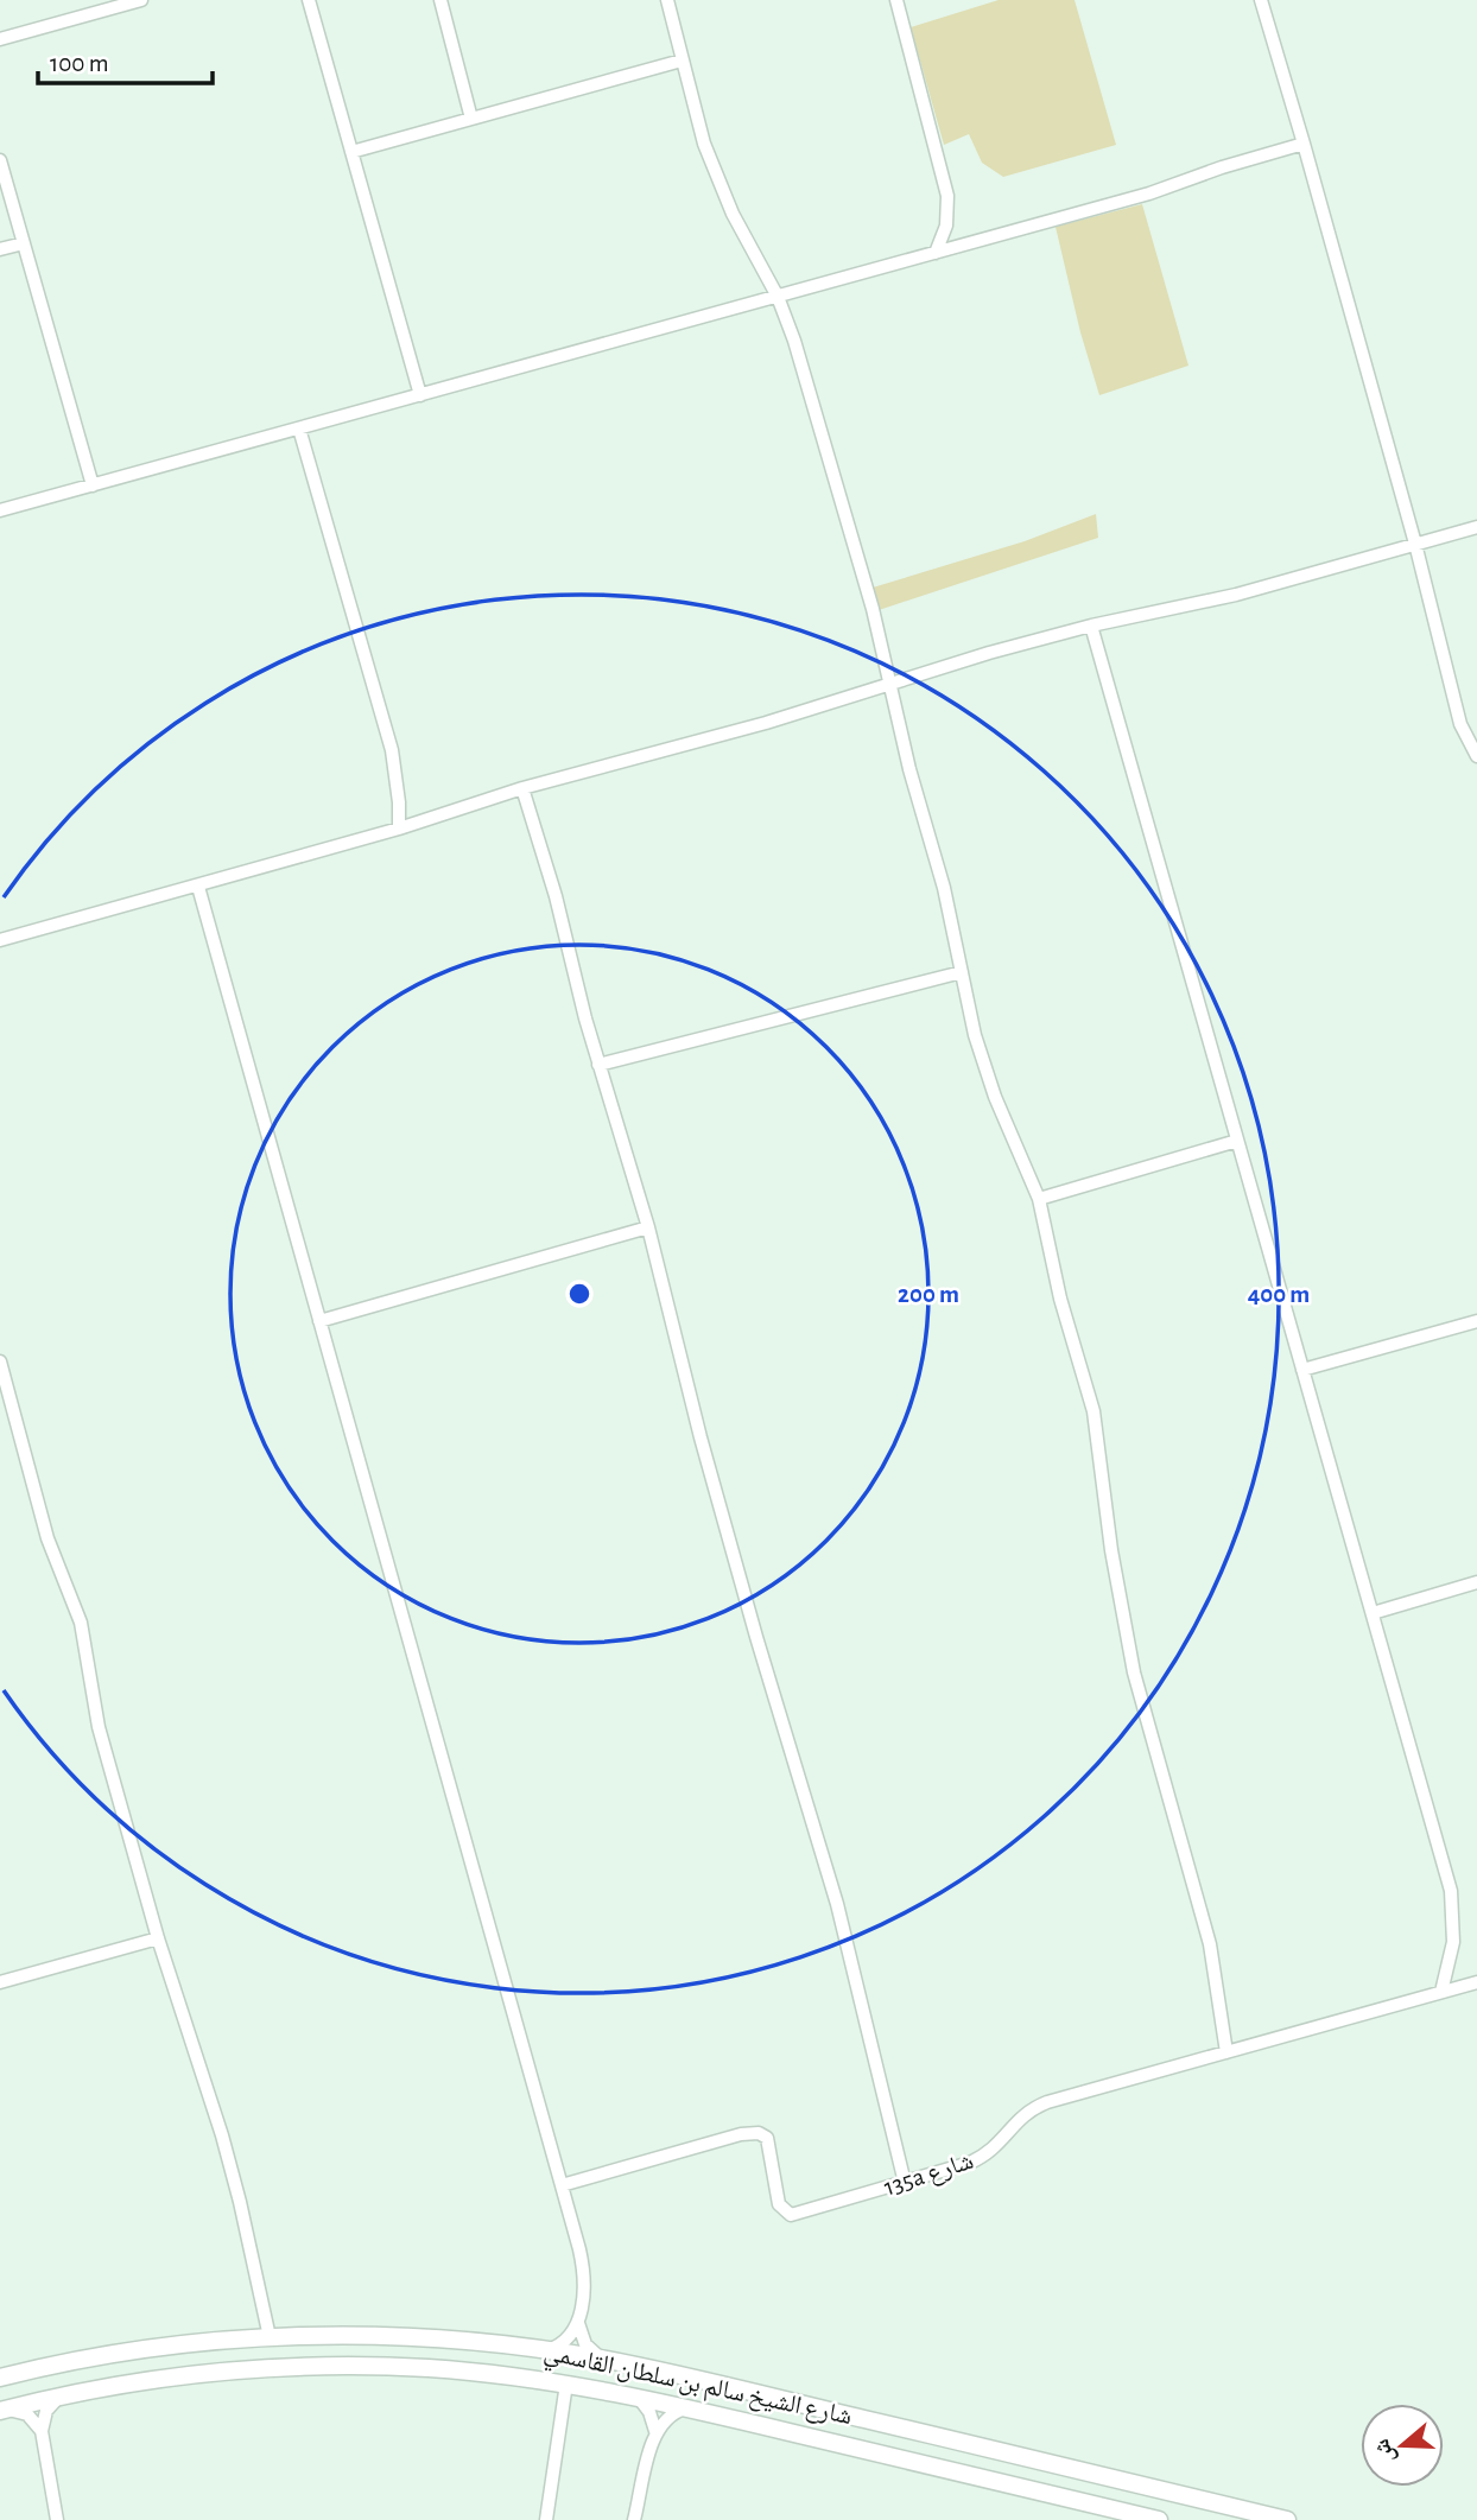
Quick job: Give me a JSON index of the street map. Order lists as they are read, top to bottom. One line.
{"streets":{"street":["135a شارع","شارع الشيخ سالم بن سلطان القاسمي"]},"scale_bar":"100 m","north":"left","rings":["200 m","400 m"]}
